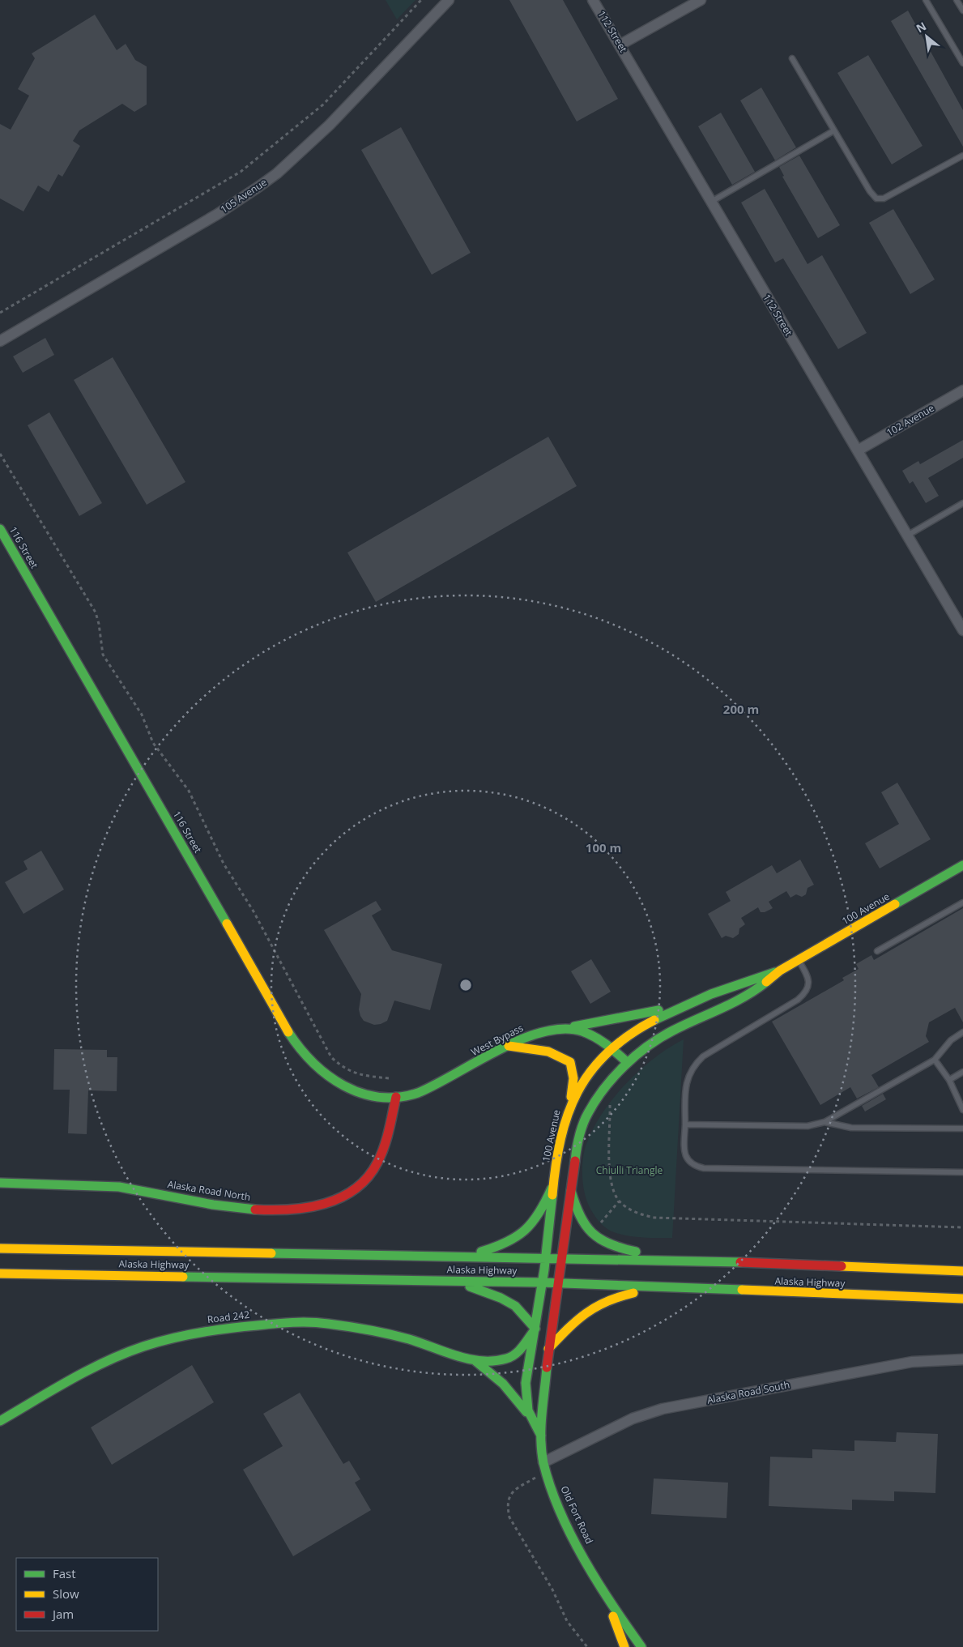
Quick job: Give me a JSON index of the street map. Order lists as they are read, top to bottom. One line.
{"streets":{"main road":["116 Street","100 Avenue","West Bypass","Alaska Road North","Alaska Highway","Road 242","Old Fort Road"],"street":["112 Street","105 Avenue","102 Avenue","Alaska Road South"]},"crossings":[["112 Street","102 Avenue"],["116 Street","West Bypass"],["116 Street","Alaska Road North"],["100 Avenue","West Bypass"],["100 Avenue","Alaska Highway"],["100 Avenue","Old Fort Road"],["West Bypass","Alaska Road North"],["Alaska Highway","Old Fort Road"],["Road 242","Old Fort Road"],["Alaska Road South","Old Fort Road"]],"parks":["Chiulli Triangle"],"legend":["Fast","Slow","Jam"],"north":"top left","rings":["200 m","100 m"]}
